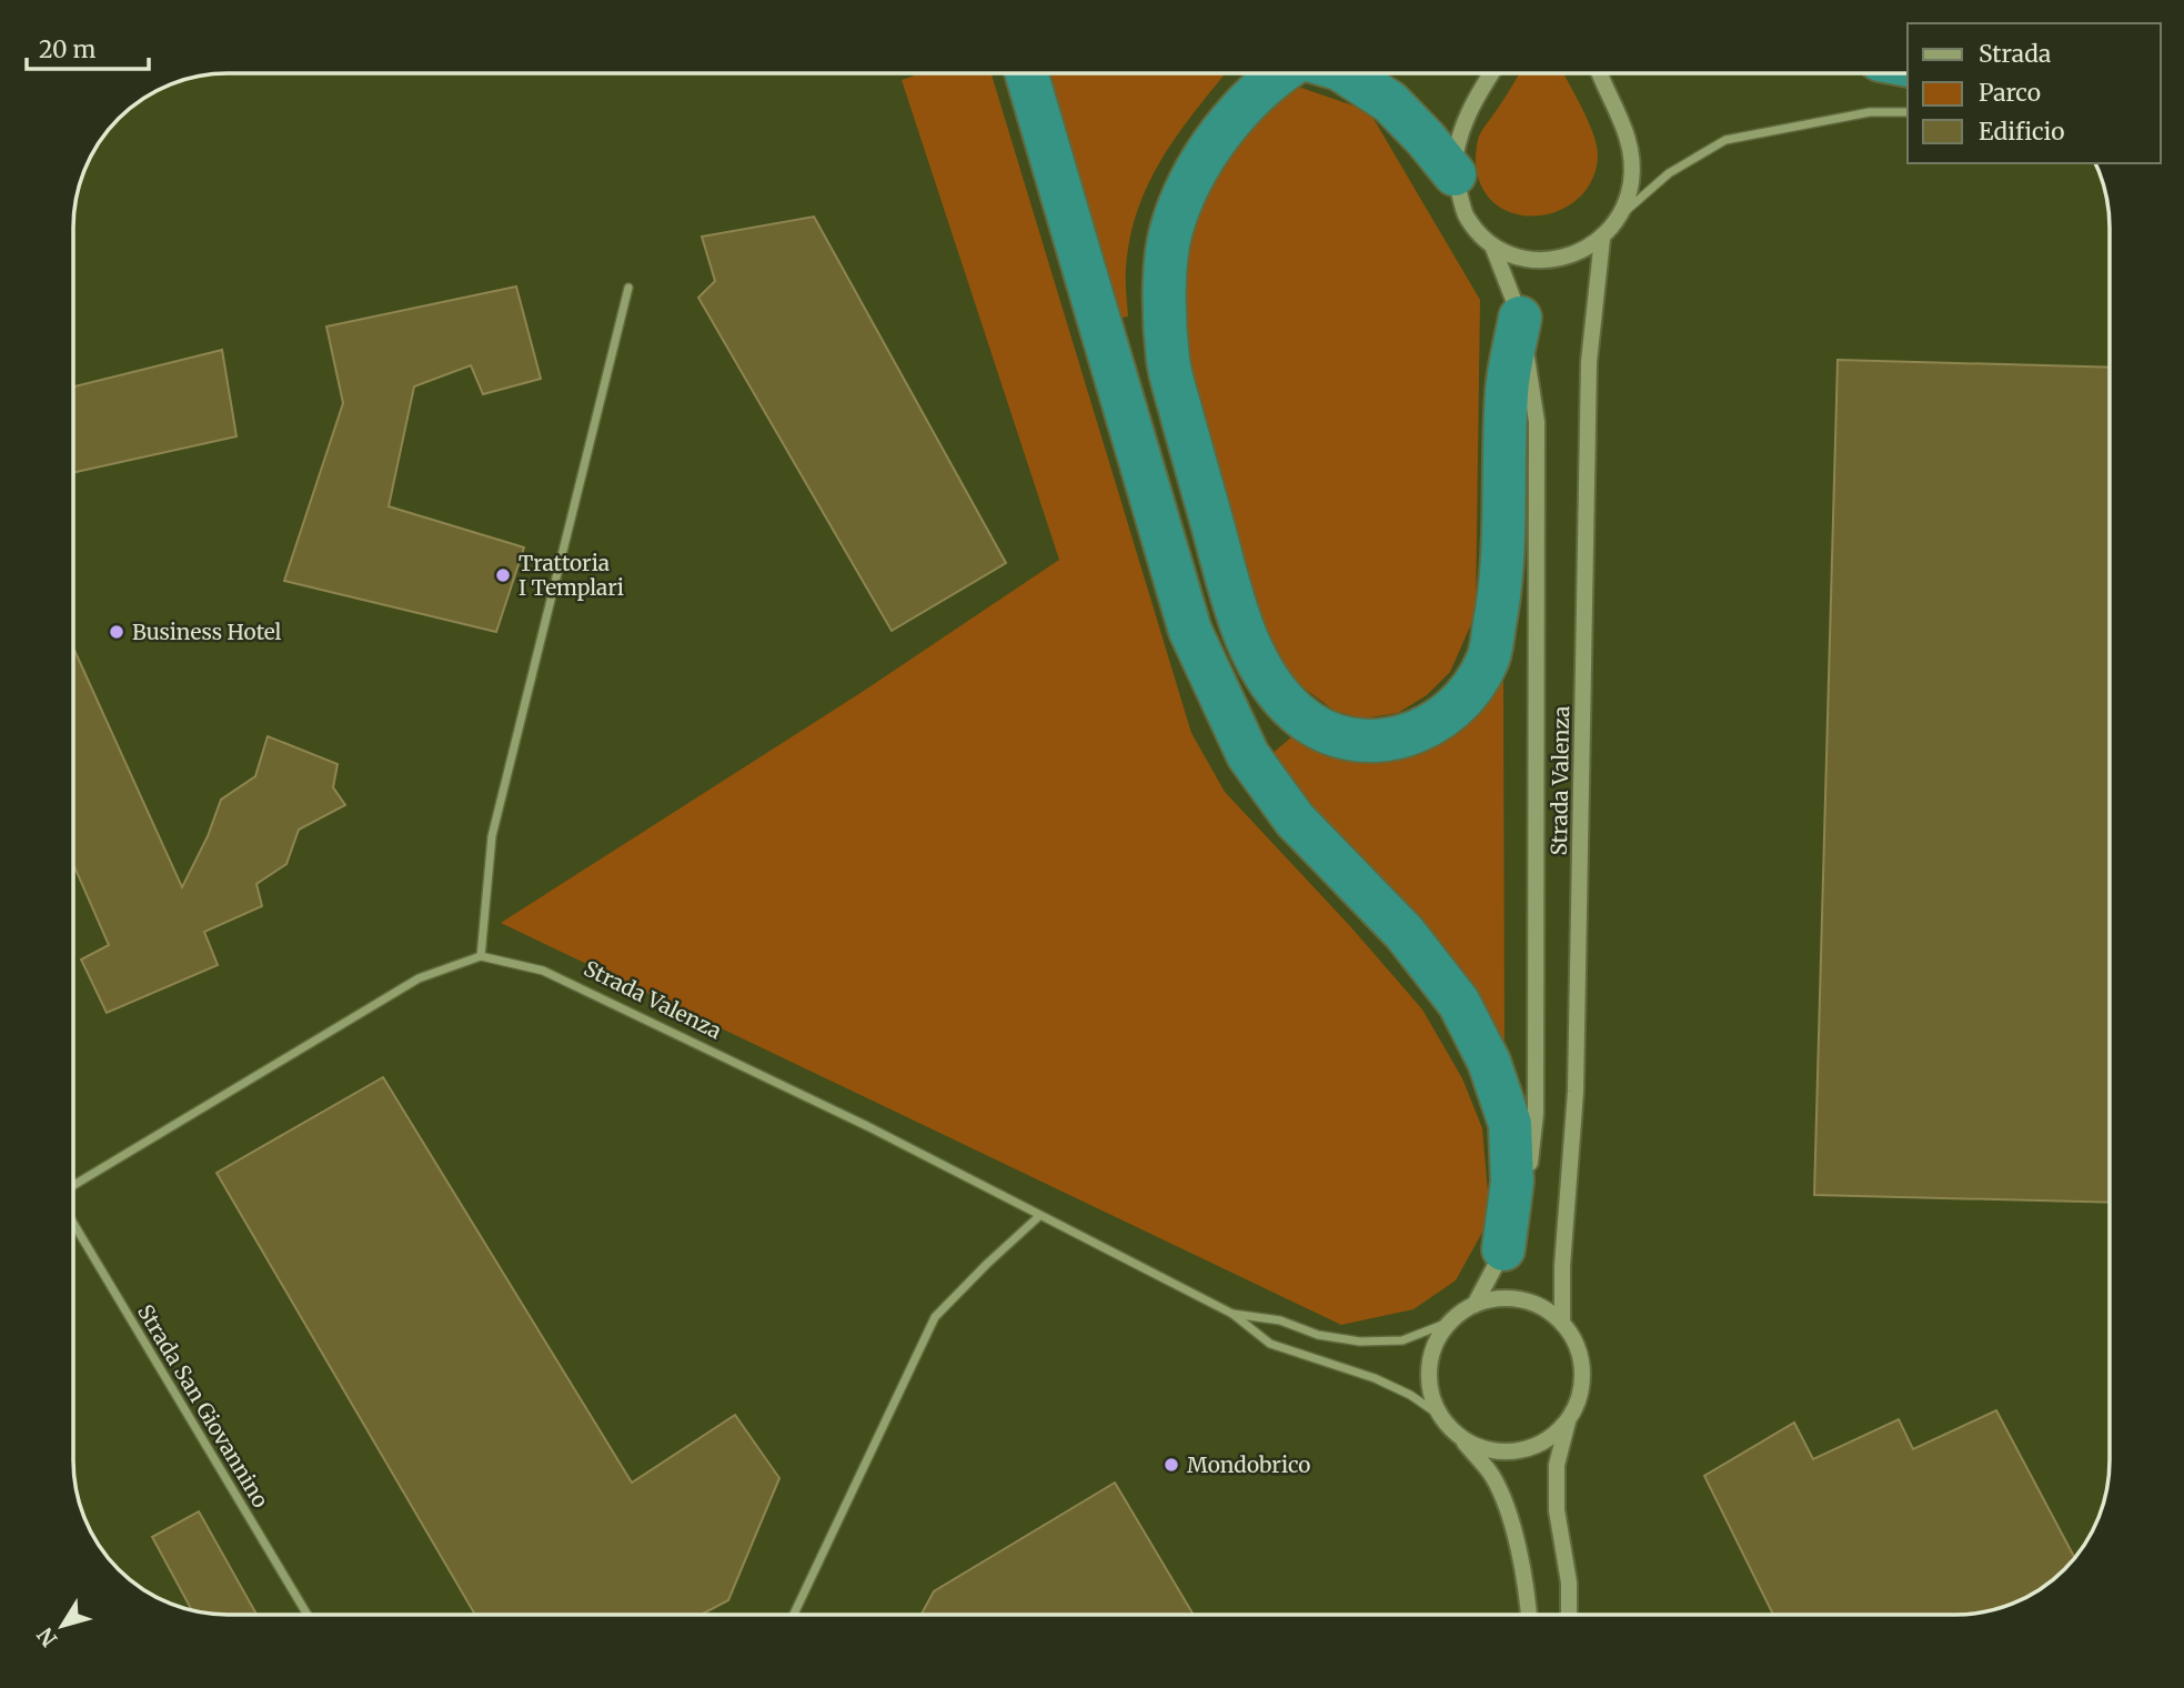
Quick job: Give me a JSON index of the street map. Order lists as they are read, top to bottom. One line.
{"streets":{"main road":["Strada Valenza"],"street":["Strada San Giovannino"]},"places":["Trattoria I Templari","Business Hotel","Mondobrico"],"legend":["Strada","Parco","Edificio"],"scale_bar":"20 m","north":"bottom left"}
